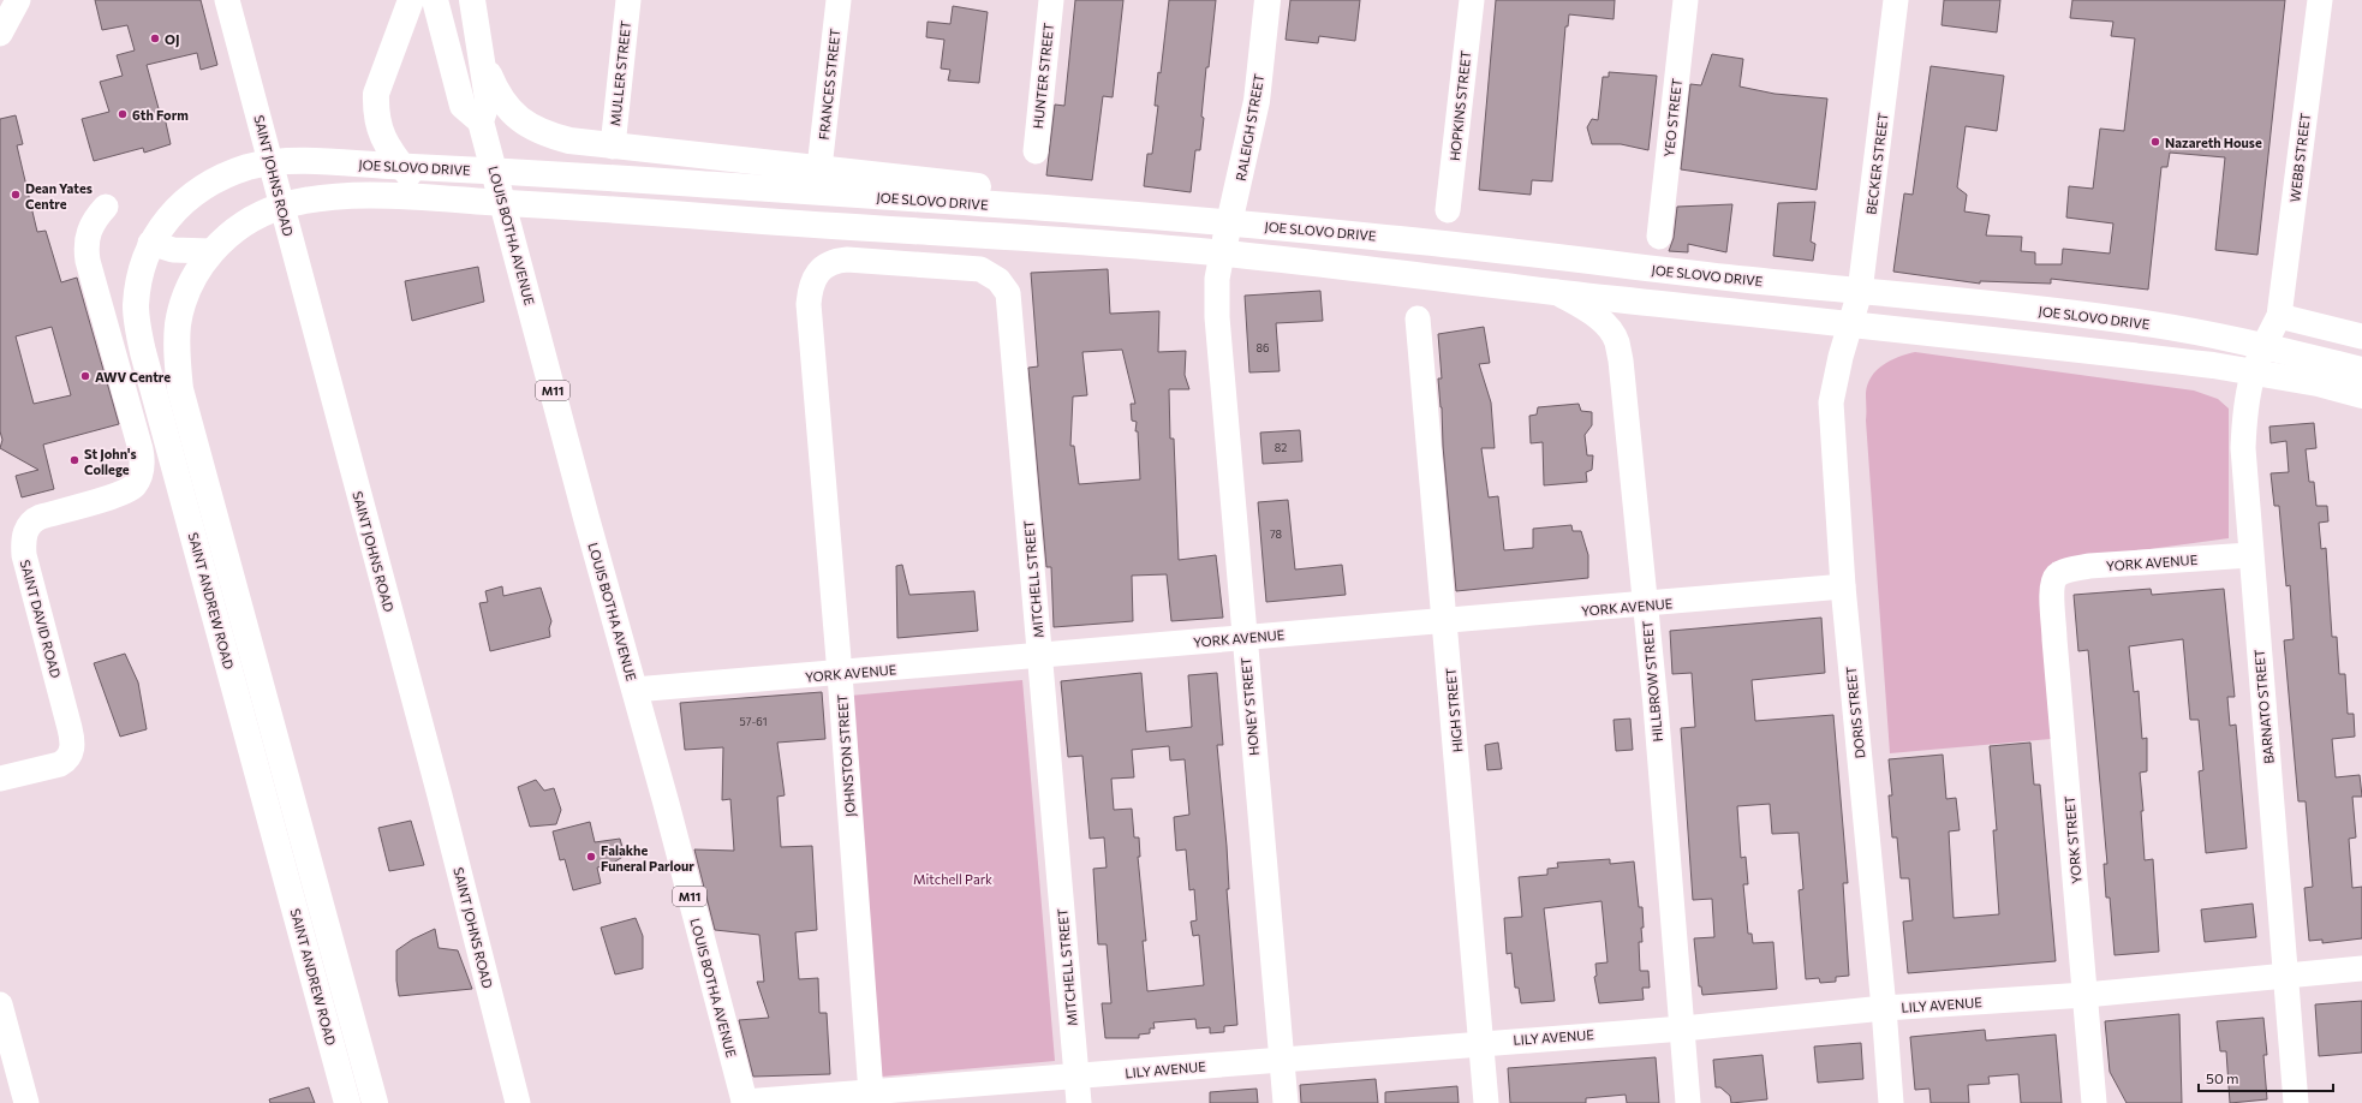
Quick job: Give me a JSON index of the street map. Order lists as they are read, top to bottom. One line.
{"streets":{"main road":["RALEIGH STREET","JOE SLOVO DRIVE","LOUIS BOTHA AVENUE","M11","SAINT ANDREW ROAD"],"street":["MULLER STREET","HUNTER STREET","FRANCES STREET","HOPKINS STREET","YEO STREET","WEBB STREET","BECKER STREET","SAINT JOHNS ROAD","YORK AVENUE","MITCHELL STREET","SAINT DAVID ROAD","HILLBROW STREET","HONEY STREET","BARNATO STREET","HIGH STREET","DORIS STREET","JOHNSTON STREET","YORK STREET","LILY AVENUE"]},"crossings":[["RALEIGH STREET","JOE SLOVO DRIVE"],["RALEIGH STREET","HONEY STREET"],["WEBB STREET","BARNATO STREET"],["BECKER STREET","JOE SLOVO DRIVE"],["BECKER STREET","DORIS STREET"],["JOE SLOVO DRIVE","SAINT JOHNS ROAD"],["JOE SLOVO DRIVE","SAINT ANDREW ROAD"],["SAINT JOHNS ROAD","SAINT ANDREW ROAD"],["LOUIS BOTHA AVENUE","YORK AVENUE"],["LOUIS BOTHA AVENUE","LILY AVENUE"],["YORK AVENUE","MITCHELL STREET"],["YORK AVENUE","HILLBROW STREET"],["YORK AVENUE","HONEY STREET"],["YORK AVENUE","BARNATO STREET"],["YORK AVENUE","HIGH STREET"],["YORK AVENUE","DORIS STREET"],["YORK AVENUE","JOHNSTON STREET"],["YORK AVENUE","YORK STREET"],["MITCHELL STREET","JOHNSTON STREET"],["MITCHELL STREET","LILY AVENUE"],["HILLBROW STREET","LILY AVENUE"],["HONEY STREET","LILY AVENUE"],["BARNATO STREET","LILY AVENUE"],["HIGH STREET","LILY AVENUE"],["DORIS STREET","LILY AVENUE"],["JOHNSTON STREET","LILY AVENUE"],["YORK STREET","LILY AVENUE"]],"parks":["Mitchell Park"],"places":["OJ","6th Form","Nazareth House","Dean Yates Centre","AWV Centre","St John's College","Falakhe Funeral Parlour"],"house_numbers":["86","82","78","57-61"],"scale_bar":"50 m"}
